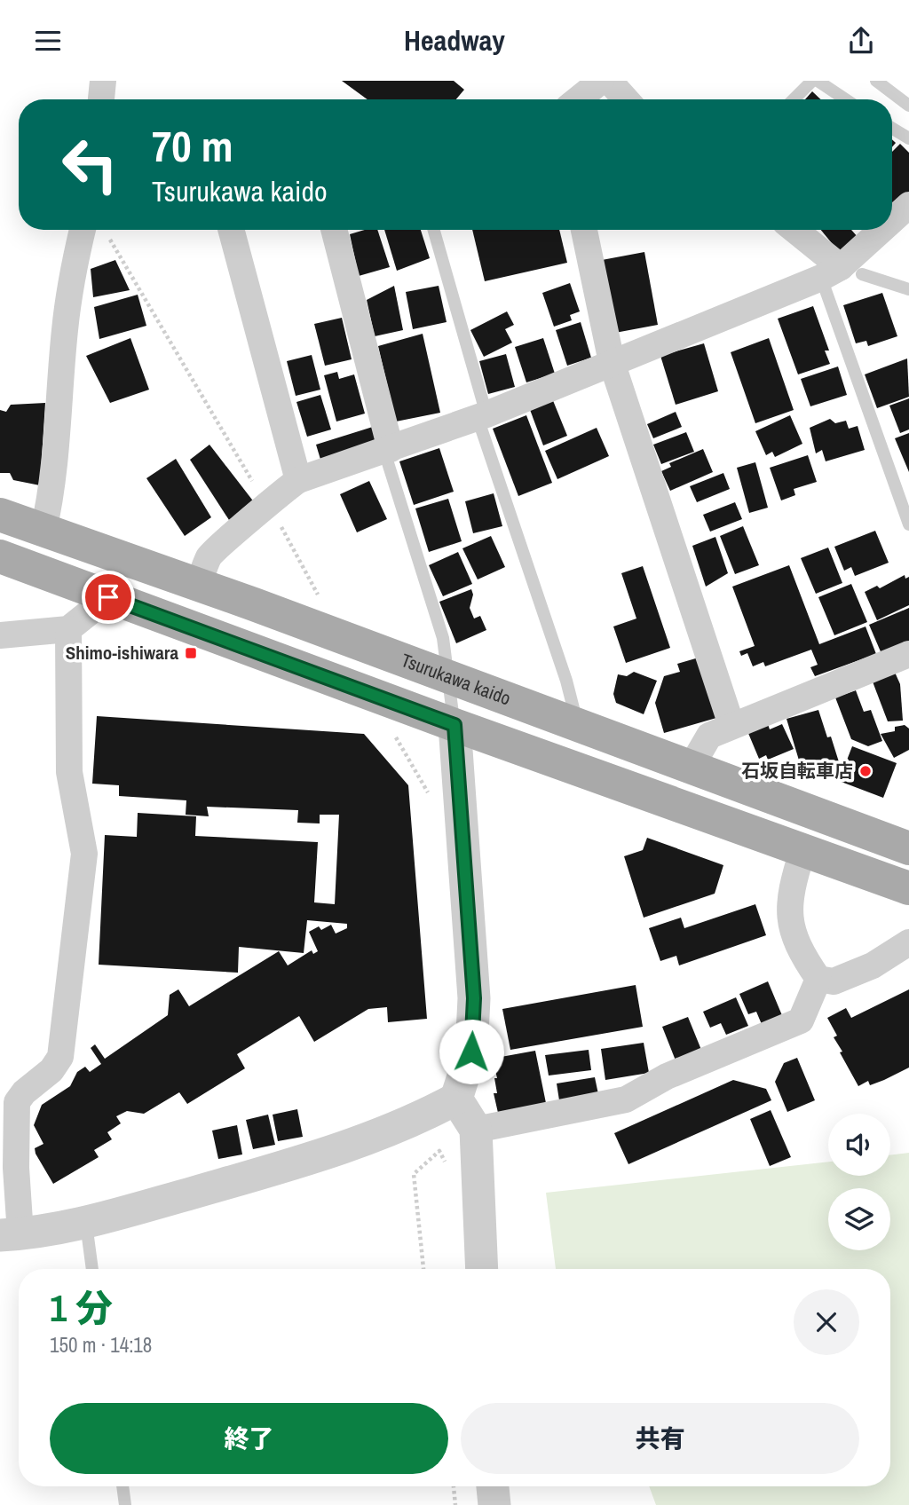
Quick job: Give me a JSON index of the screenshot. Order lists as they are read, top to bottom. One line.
{"streets":{"main road":["Tsurukawa kaido"]},"places":{"transit":["Shimo-ishiwara"],"other":["石坂自転車店"]},"page":{"header":"Headway","turn":["70 m","Tsurukawa kaido"],"heading":["1 分","150 m · 14:18"],"buttons":["終了","共有"]}}
